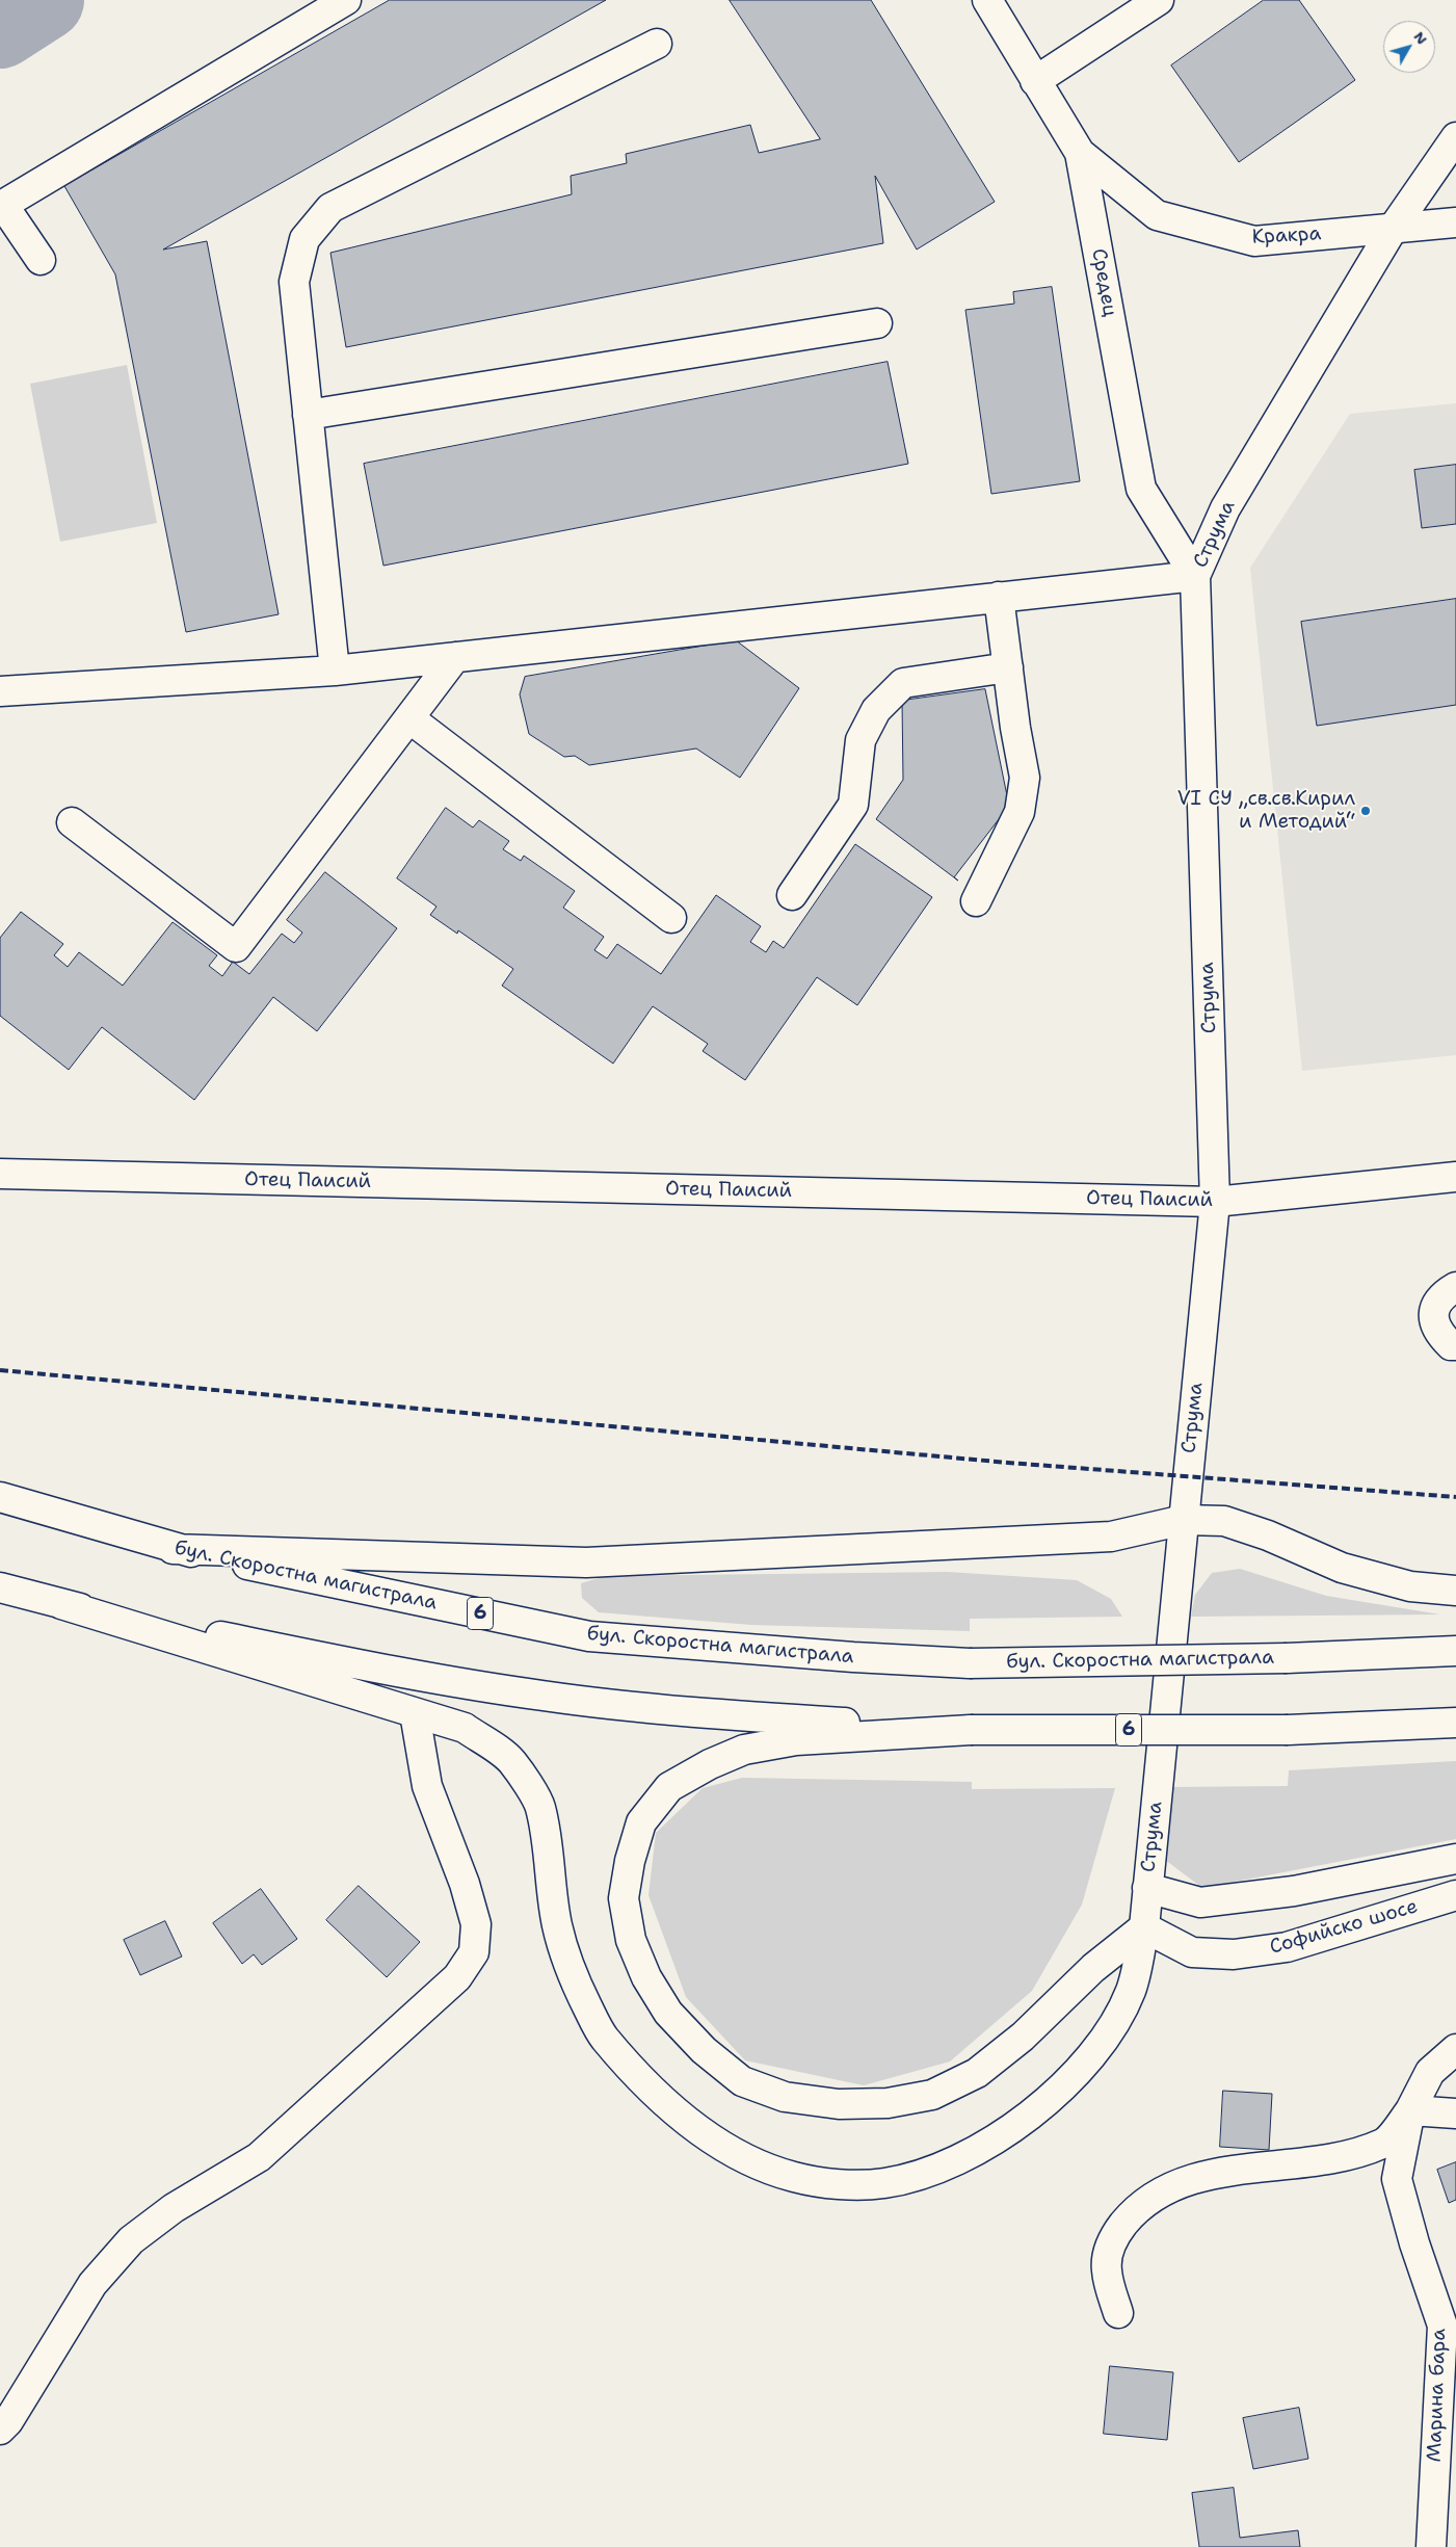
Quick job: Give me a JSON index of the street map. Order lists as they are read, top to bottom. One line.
{"streets":{"main road":["Кракра","Средец","Струма","Отец Паисий","бул. Скоростна магистрала","6","Софийско шосе","Марина бара"]},"crossings":[["Кракра","Средец"],["Кракра","Струма"],["Средец","Струма"],["Струма","Отец Паисий"],["Струма","6"],["Струма","Софийско шосе"]],"places":["VI СУ „св.св.Кирил и Методий“"],"north":"top right"}
